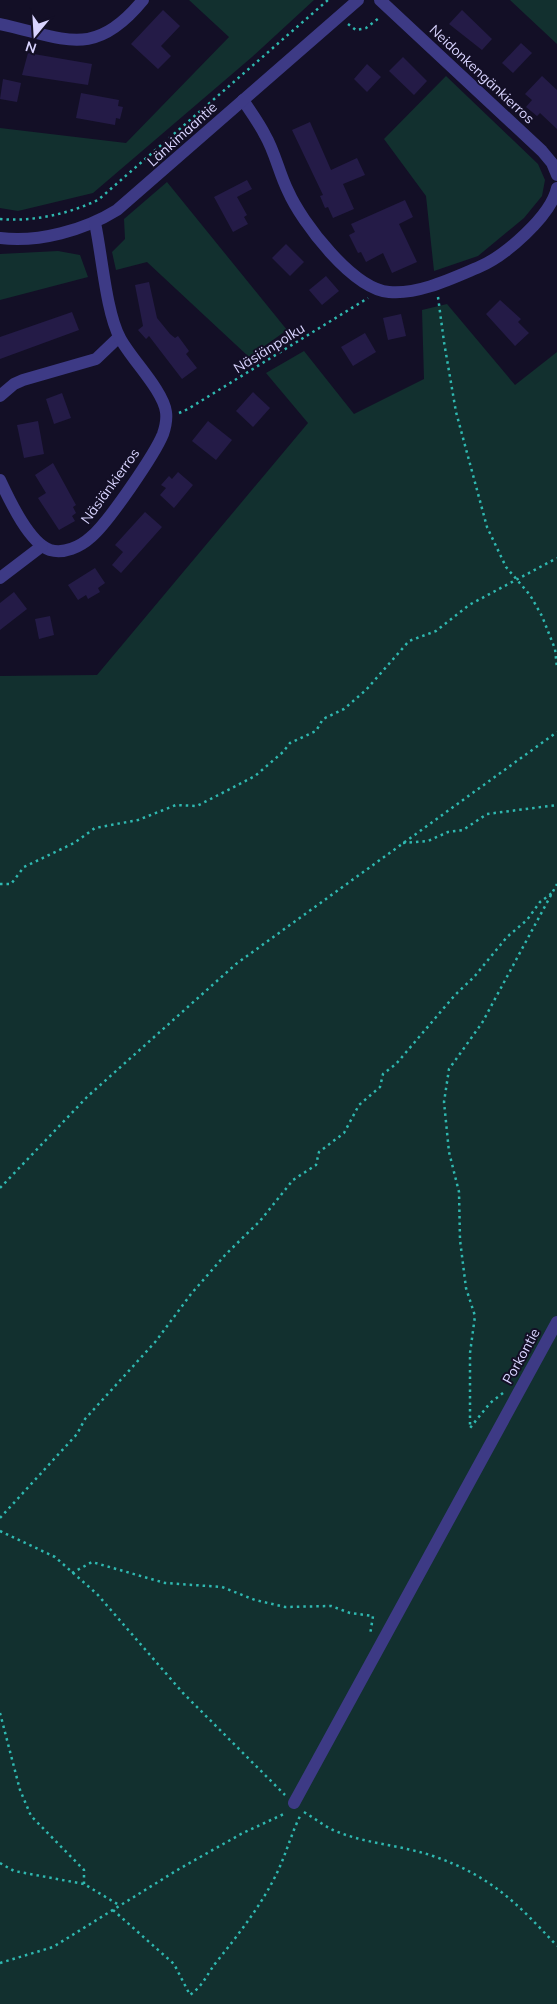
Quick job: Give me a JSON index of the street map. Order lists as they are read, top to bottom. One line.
{"streets":{"street":["Neidonkengänkierros","Länkimaantie","Näsiänkierros","Porkontie"],"path":["Näsiänpolku"]},"crossings":[["Näsiänpolku","Näsiänkierros"]],"north":"bottom"}
